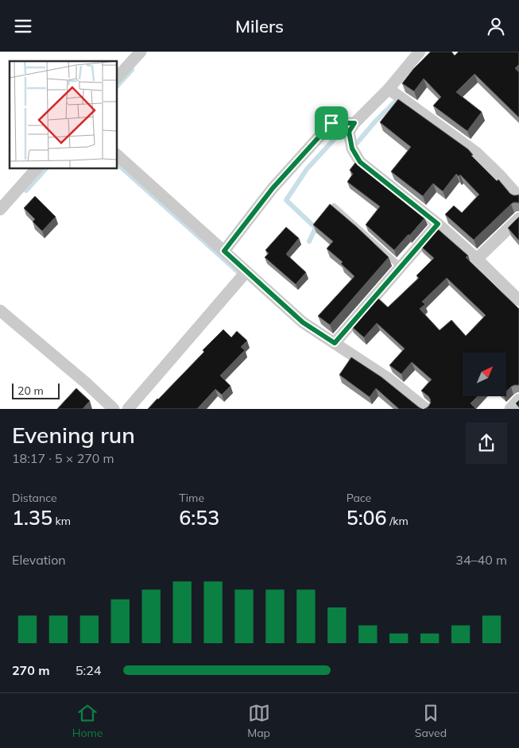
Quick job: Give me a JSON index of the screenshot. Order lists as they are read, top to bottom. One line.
{"scale_bar":"20 m","north":"top right","page":{"header":"Milers","scale":"20 m","heading":["Evening run","18:17 · 5 × 270 m"],"stats":[["Distance","1.35 km"],["Time","6:53"],["Pace","5:06 /km"]],"chart":["Elevation","34–40 m"],"list":[{"name":"270 m","note":"5:24"}],"tabs":["Home","Map","Saved"]}}
